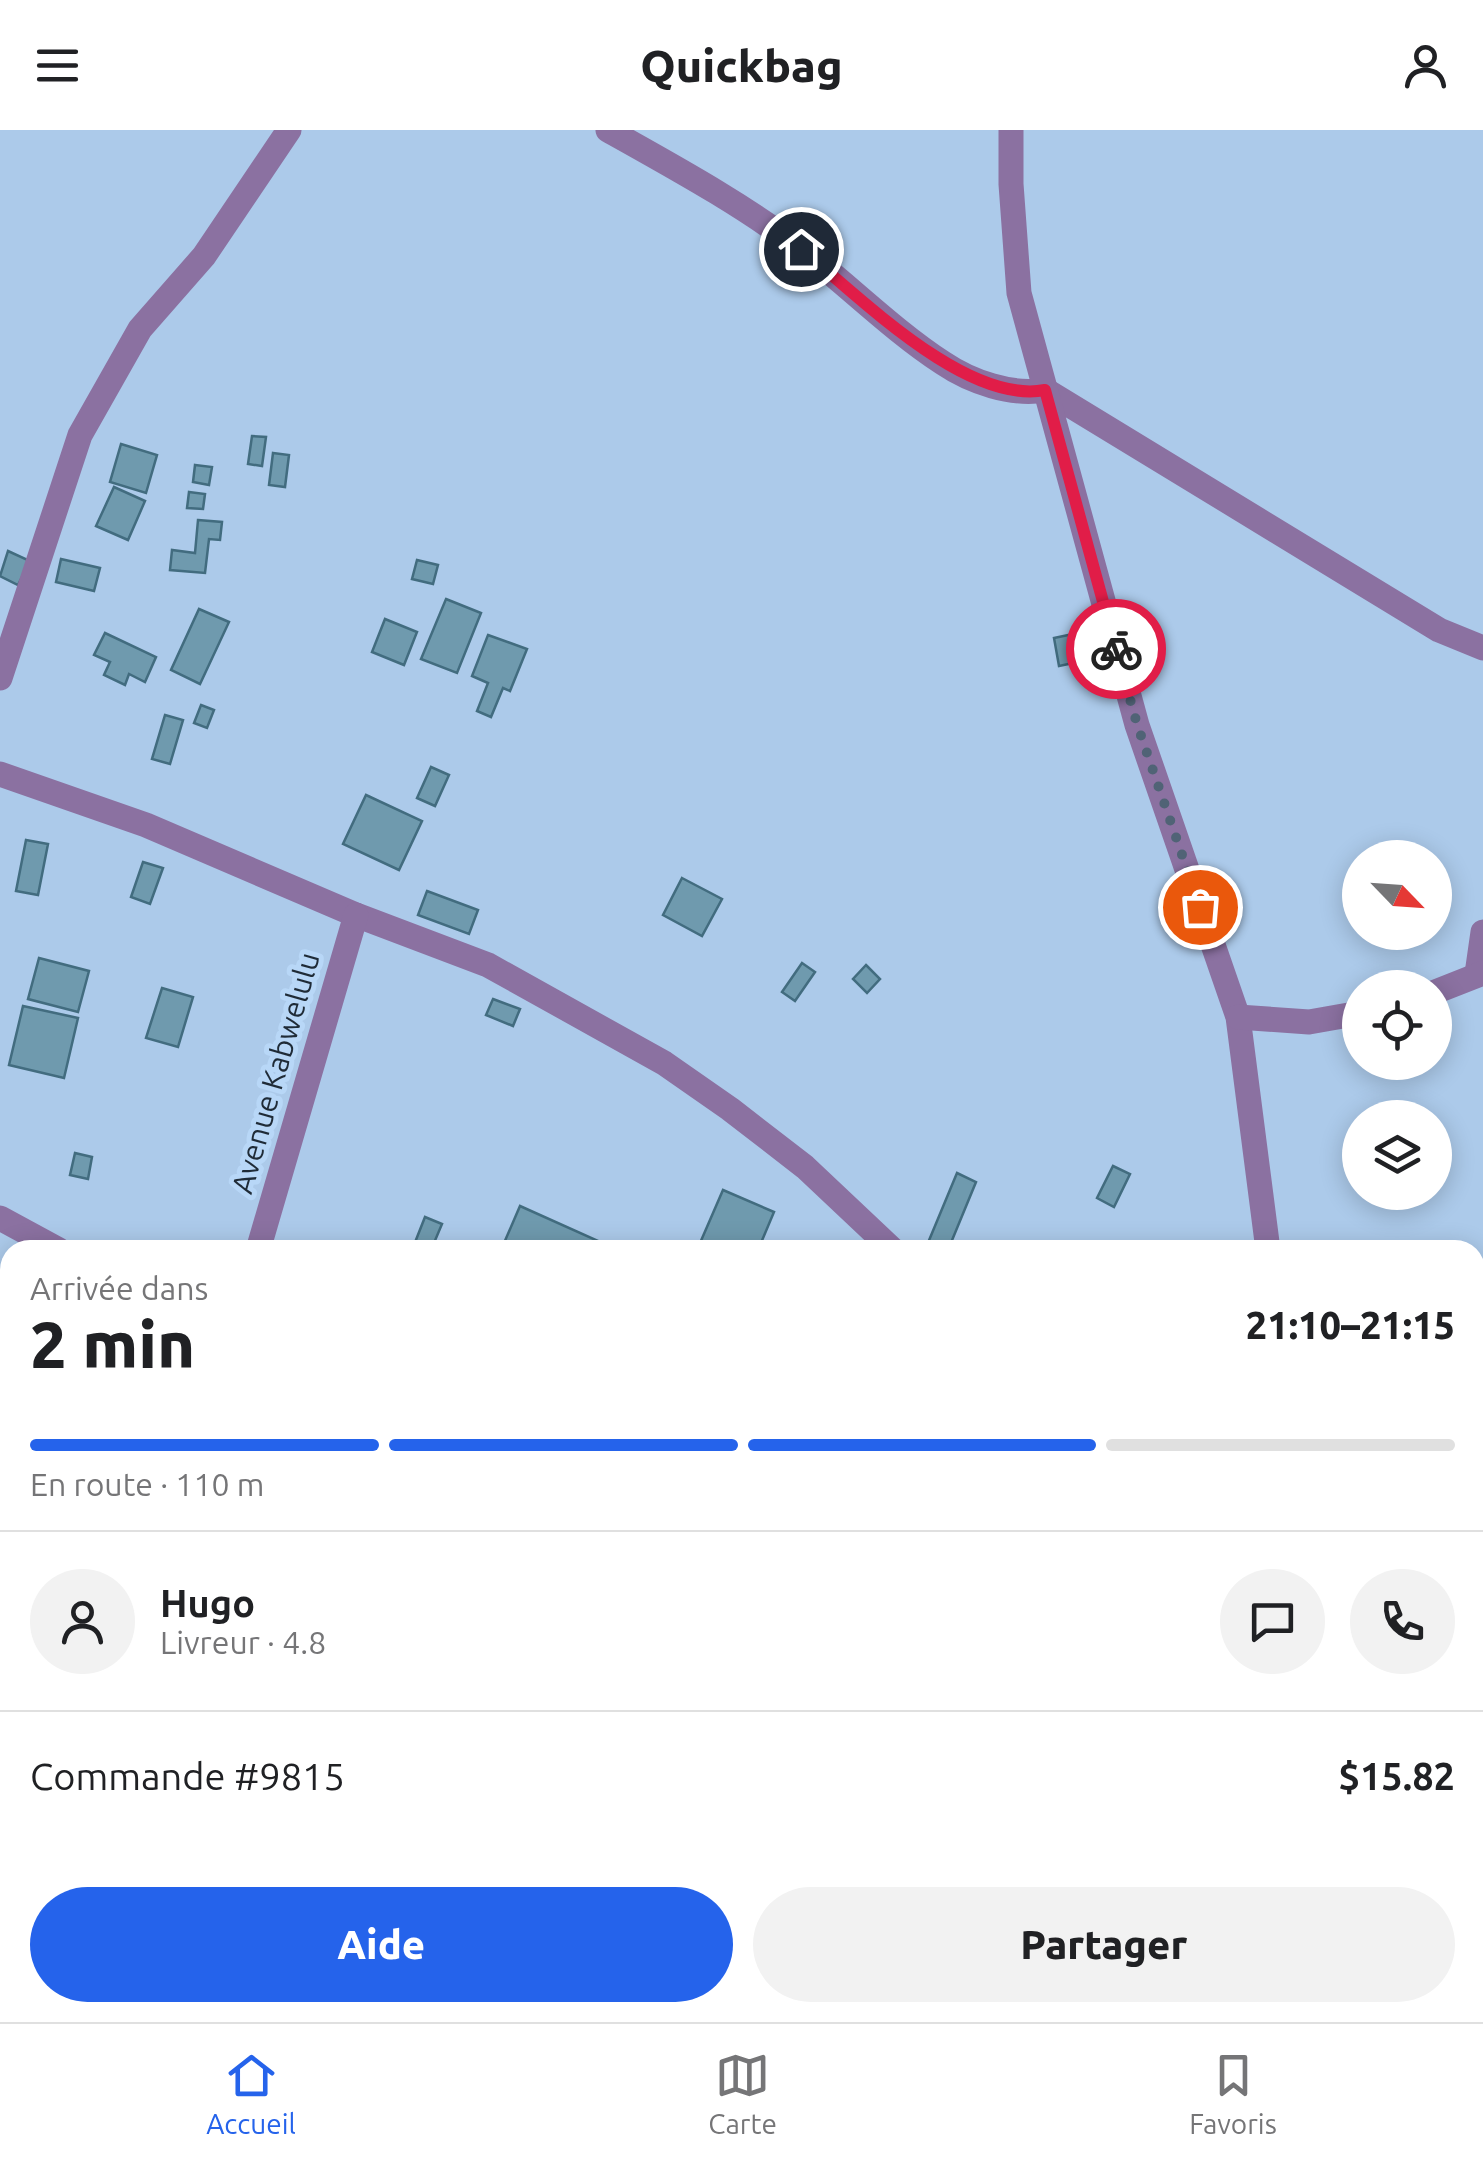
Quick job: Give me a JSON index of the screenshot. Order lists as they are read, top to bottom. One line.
{"streets":{"street":["Avenue Kabwelulu"]},"north":"bottom right","page":{"header":"Quickbag","heading":["2 min","Arrivée dans","21:10–21:15"],"panel":["Hugo","Livreur · 4.8","Commande #9815","$15.82"],"bar":"En route · 110 m","buttons":["Aide","Partager"],"tabs":["Accueil","Carte","Favoris"]}}
